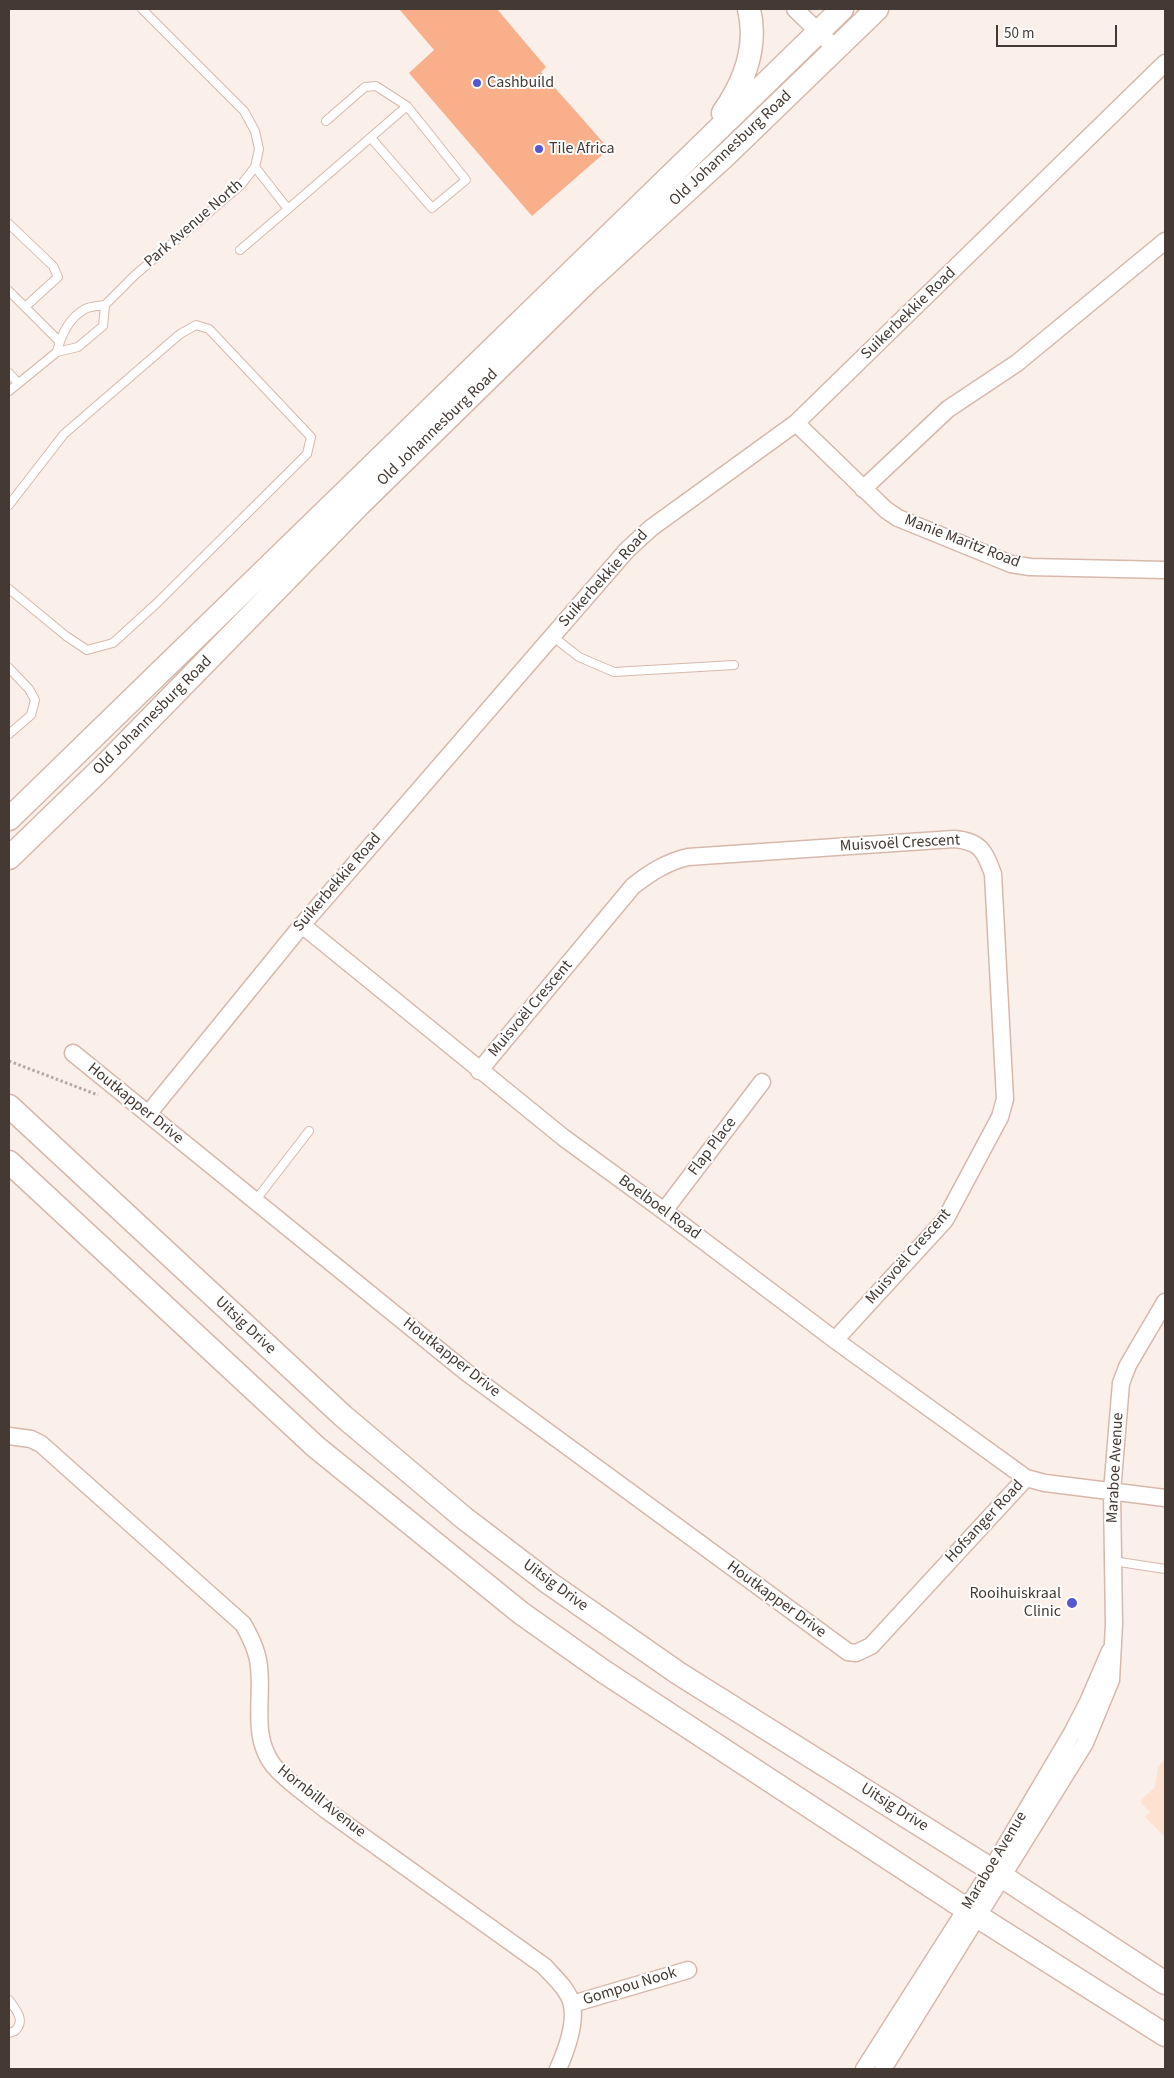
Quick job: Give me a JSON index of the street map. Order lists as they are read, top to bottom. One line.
{"streets":{"main road":["Old Johannesburg Road","Uitsig Drive"],"street":["Suikerbekkie Road","Manie Maritz Road","Muisvoël Crescent","Houtkapper Drive","Flap Place","Boelboel Road","Maraboe Avenue","Hofsanger Road","Hornbill Avenue","Gompou Nook"],"lane":["Park Avenue North"]},"crossings":[["Suikerbekkie Road","Manie Maritz Road"],["Suikerbekkie Road","Houtkapper Drive"],["Suikerbekkie Road","Boelboel Road"],["Muisvoël Crescent","Boelboel Road"],["Houtkapper Drive","Hofsanger Road"],["Flap Place","Boelboel Road"],["Boelboel Road","Hofsanger Road"],["Uitsig Drive","Maraboe Avenue"],["Maraboe Avenue","Hofsanger Road"],["Hornbill Avenue","Gompou Nook"]],"places":["Cashbuild","Tile Africa","Rooihuiskraal Clinic"],"scale_bar":"50 m"}
